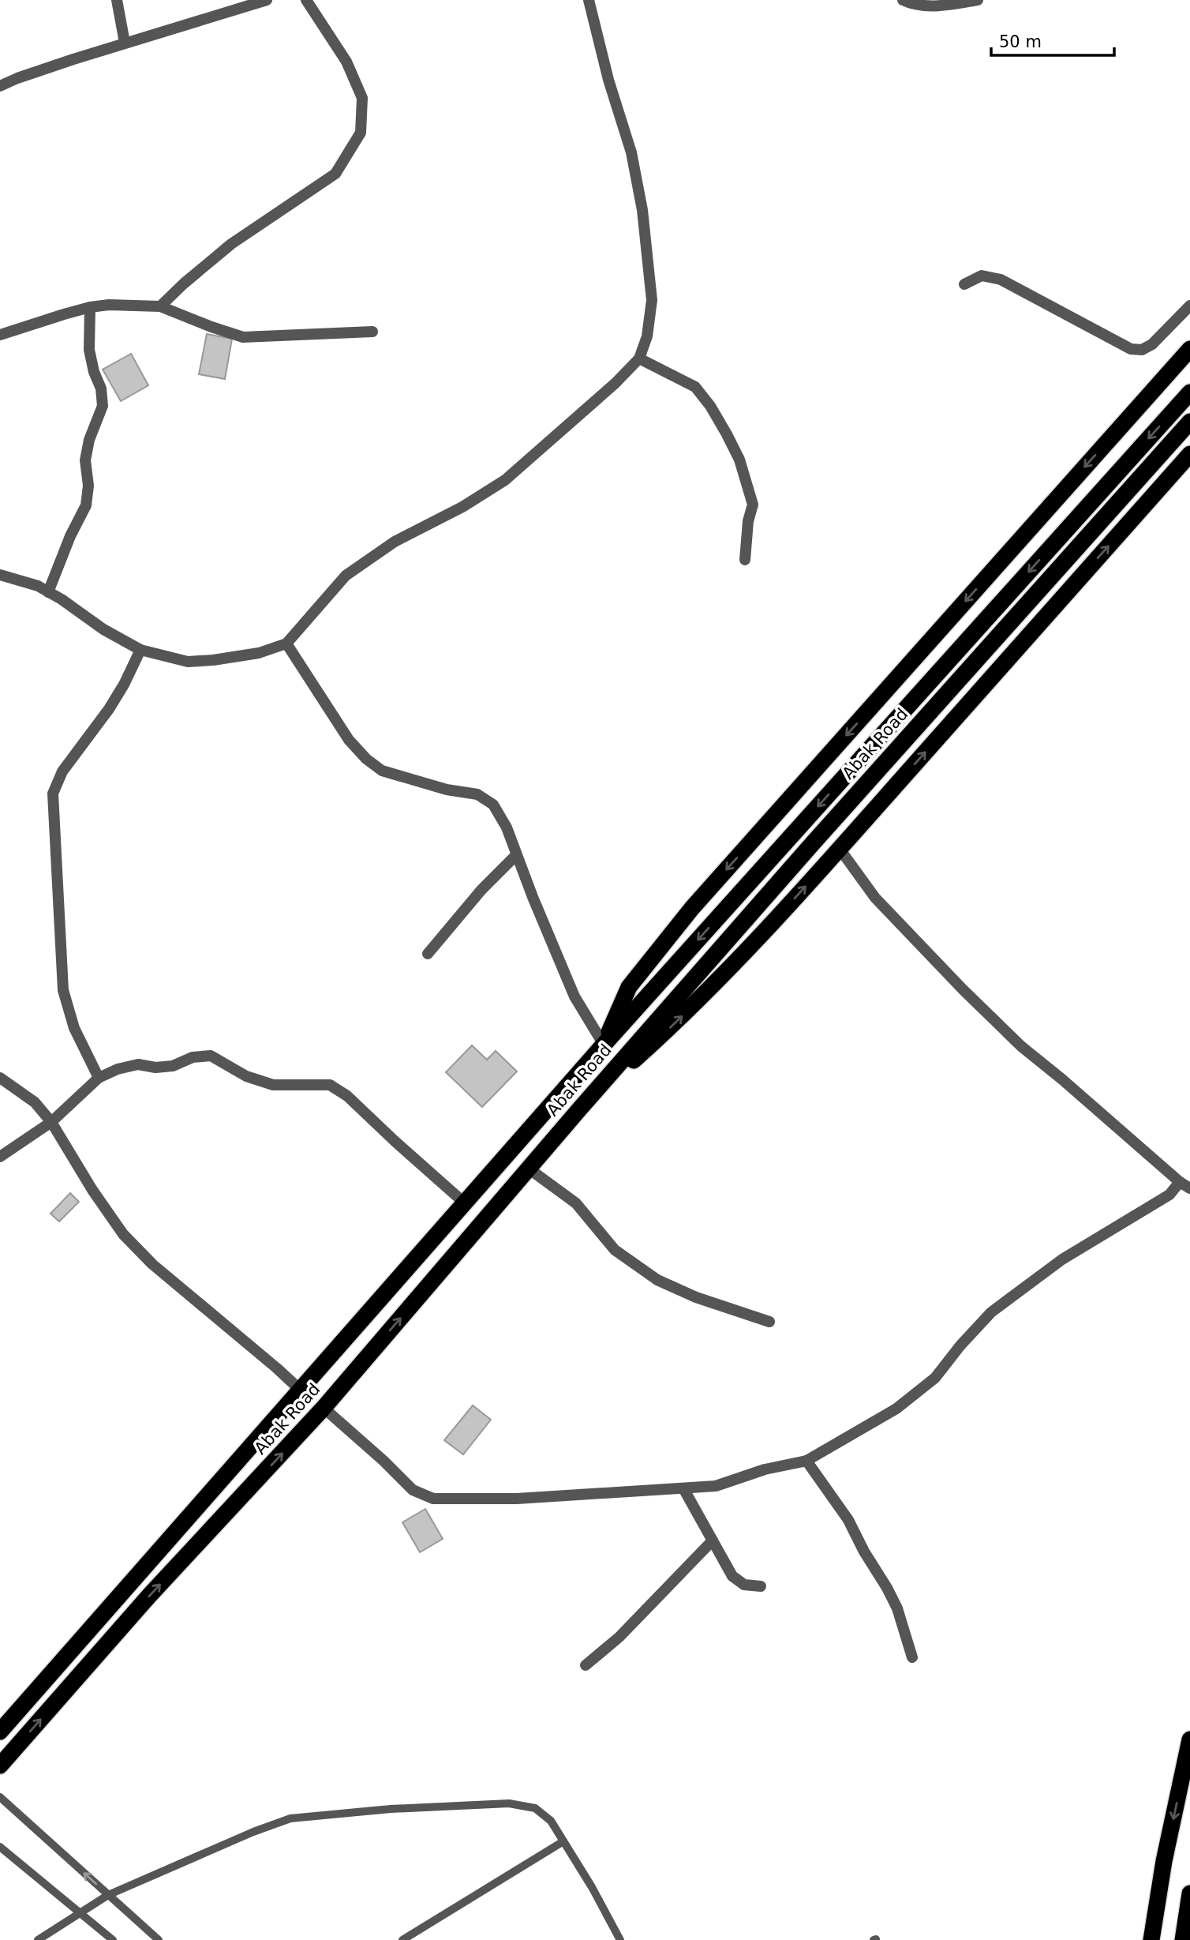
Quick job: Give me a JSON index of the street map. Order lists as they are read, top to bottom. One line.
{"streets":{"highway":["Abak Road"]},"scale_bar":"50 m"}
